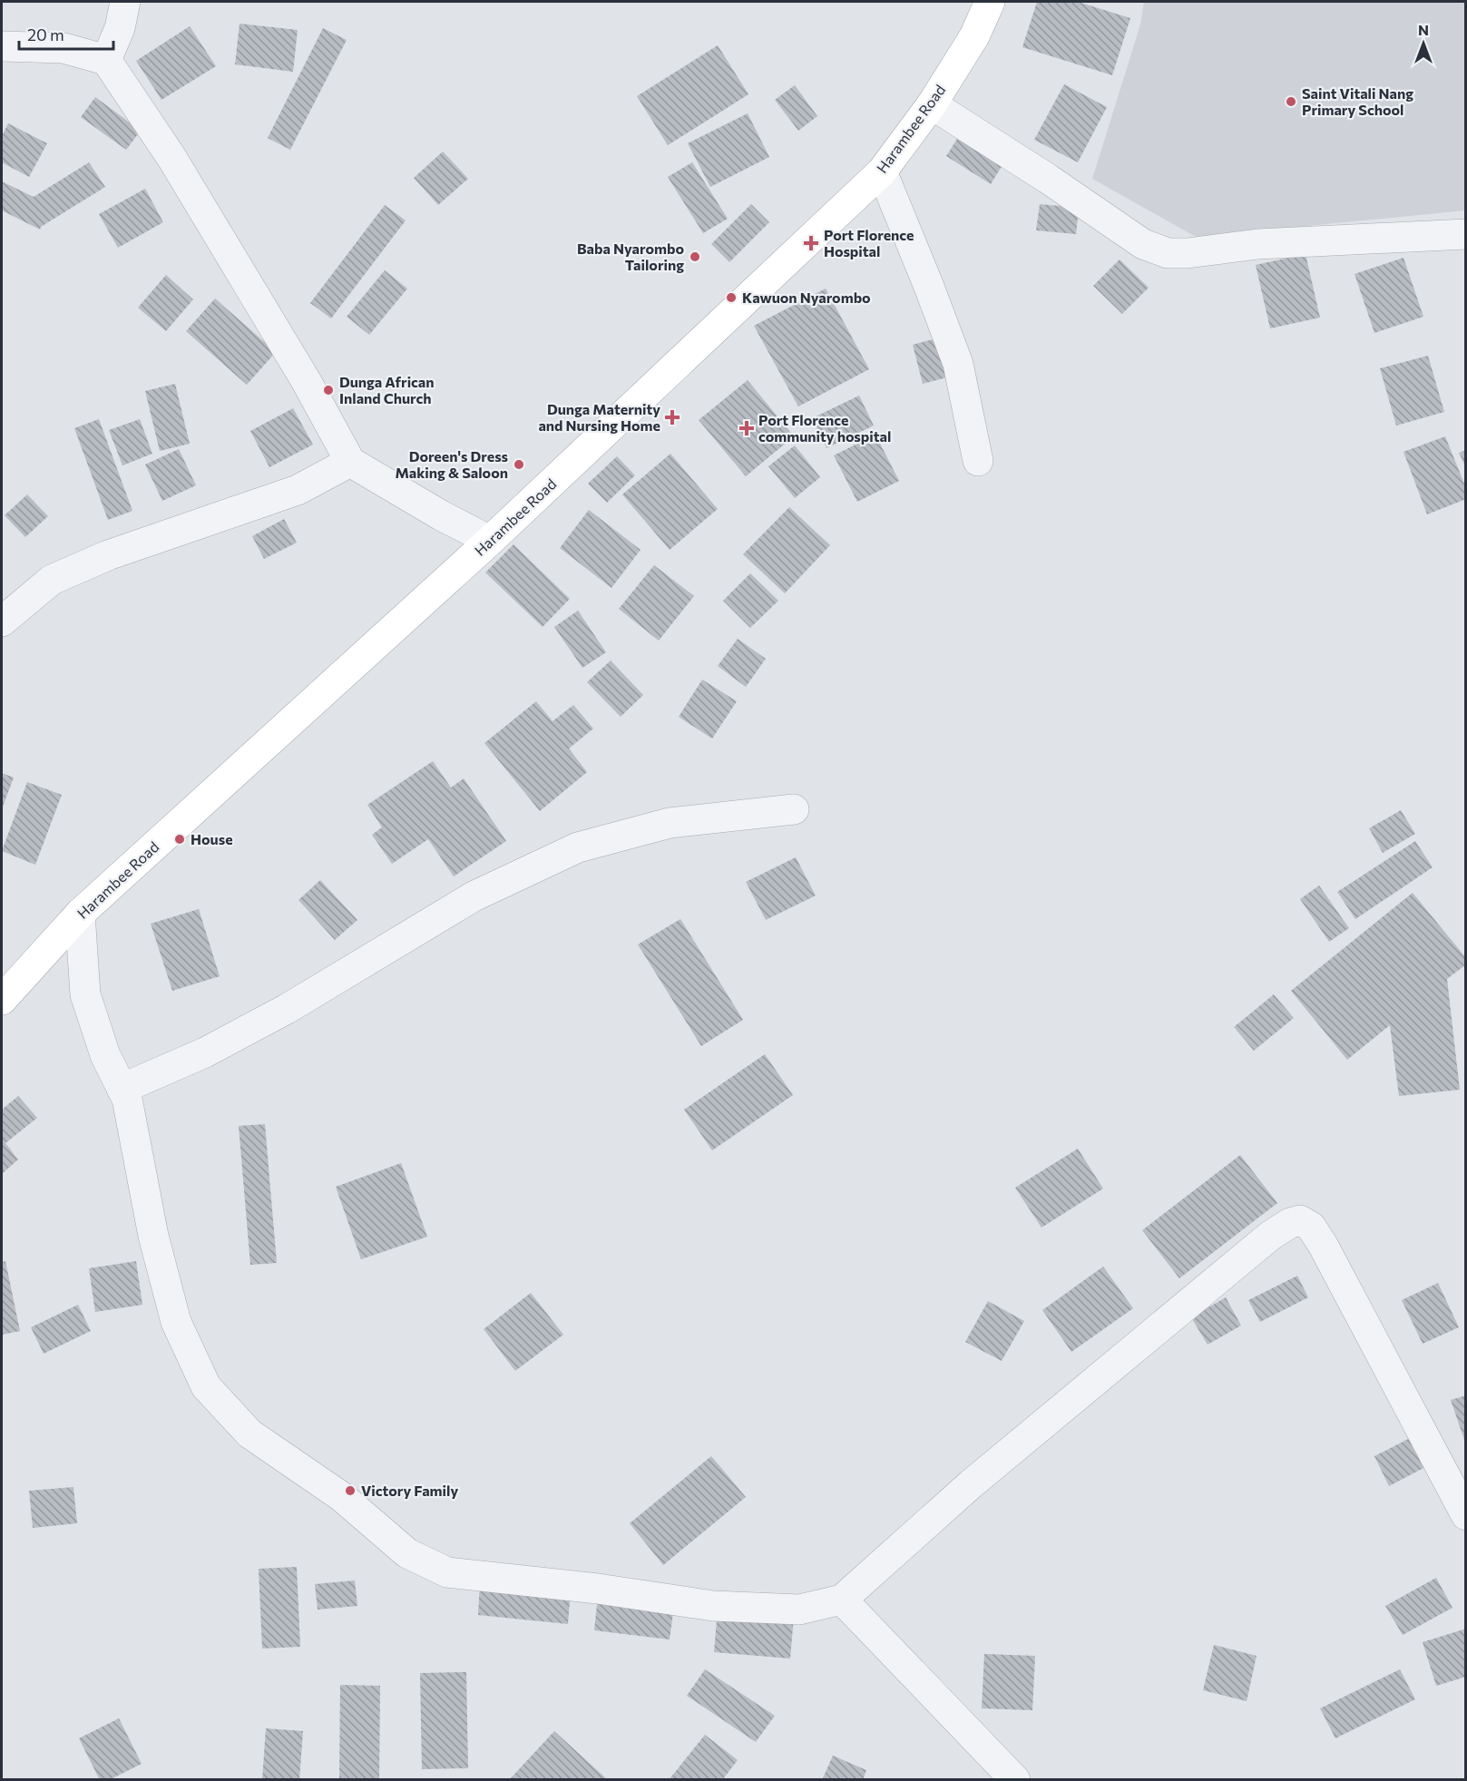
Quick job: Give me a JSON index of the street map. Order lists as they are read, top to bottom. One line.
{"streets":{"main road":["Harambee Road"]},"places":{"other":["Saint Vitali Nang Primary School","Baba Nyarombo Tailoring","Kawuon Nyarombo","Dunga African Inland Church","Doreen's Dress Making & Saloon","House","Victory Family"],"health":["Port Florence Hospital","Dunga Maternity and Nursing Home","Port Florence community hospital"]},"scale_bar":"20 m","north":"top"}
